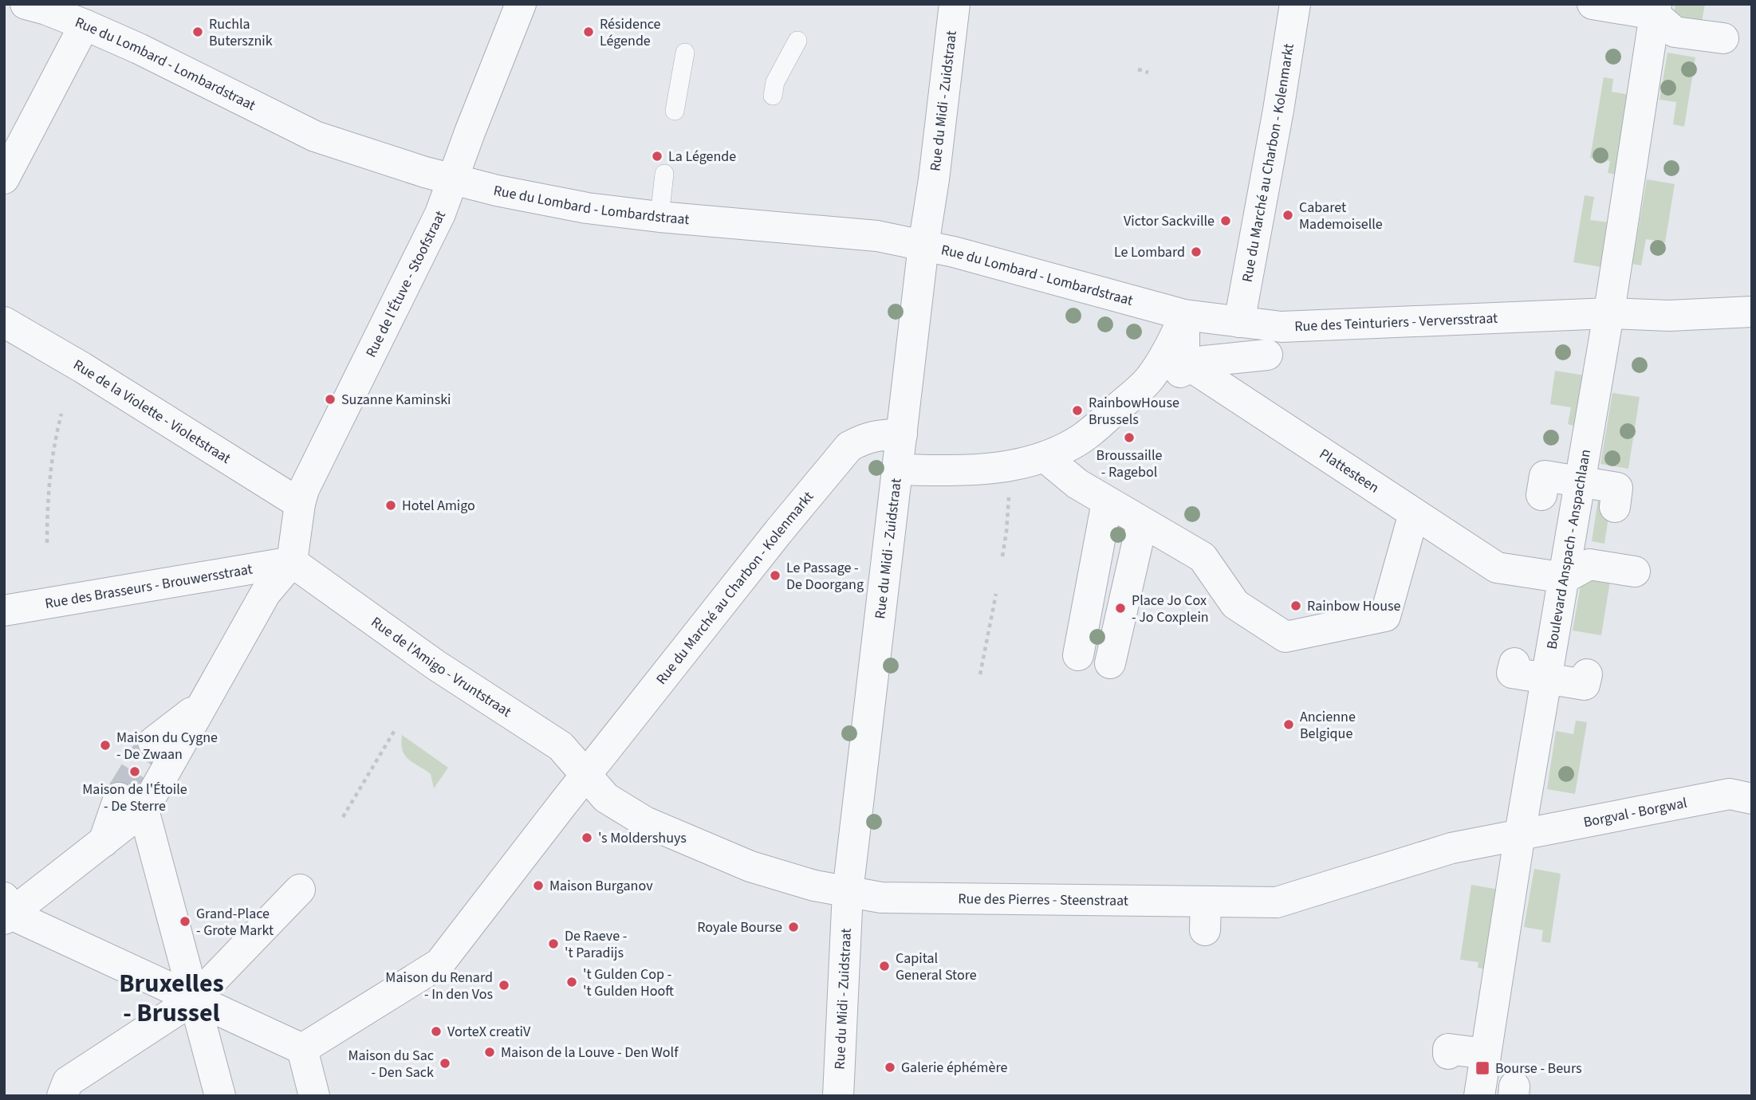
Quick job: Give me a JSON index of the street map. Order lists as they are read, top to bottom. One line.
{"streets":{"street":["Rue du Lombard - Lombardstraat","Rue du Midi - Zuidstraat","Rue du Marché au Charbon - Kolenmarkt","Rue de l'Étuve - Stoofstraat","Rue des Teinturiers - Verversstraat","Rue de la Violette - Violetstraat","Plattesteen","Boulevard Anspach - Anspachlaan","Rue des Brasseurs - Brouwersstraat","Rue de l'Amigo - Vruntstraat","Borgval - Borgwal","Rue des Pierres - Steenstraat"]},"crossings":[["Rue du Lombard - Lombardstraat","Rue du Midi - Zuidstraat"],["Rue du Lombard - Lombardstraat","Rue de l'Étuve - Stoofstraat"],["Rue du Lombard - Lombardstraat","Rue des Teinturiers - Verversstraat"],["Rue du Midi - Zuidstraat","Rue du Marché au Charbon - Kolenmarkt"],["Rue du Midi - Zuidstraat","Rue des Pierres - Steenstraat"],["Rue du Marché au Charbon - Kolenmarkt","Rue des Teinturiers - Verversstraat"],["Rue du Marché au Charbon - Kolenmarkt","Rue de l'Amigo - Vruntstraat"],["Rue du Marché au Charbon - Kolenmarkt","Rue des Pierres - Steenstraat"],["Rue de l'Étuve - Stoofstraat","Rue de la Violette - Violetstraat"],["Rue de l'Étuve - Stoofstraat","Rue des Brasseurs - Brouwersstraat"],["Rue de l'Étuve - Stoofstraat","Rue de l'Amigo - Vruntstraat"],["Rue des Teinturiers - Verversstraat","Boulevard Anspach - Anspachlaan"],["Plattesteen","Boulevard Anspach - Anspachlaan"],["Boulevard Anspach - Anspachlaan","Borgval - Borgwal"],["Boulevard Anspach - Anspachlaan","Rue des Pierres - Steenstraat"],["Rue des Brasseurs - Brouwersstraat","Rue de l'Amigo - Vruntstraat"],["Rue de l'Amigo - Vruntstraat","Rue des Pierres - Steenstraat"],["Borgval - Borgwal","Rue des Pierres - Steenstraat"]],"districts":["Bruxelles - Brussel"],"places":{"other":["Ruchla Butersznik","Résidence Légende","La Légende","Cabaret Mademoiselle","Victor Sackville","Le Lombard","Suzanne Kaminski","RainbowHouse Brussels","Broussaille - Ragebol","Hotel Amigo","Le Passage - De Doorgang","Rainbow House","Place Jo Cox - Jo Coxplein","Ancienne Belgique","Maison du Cygne - De Zwaan","Maison de l'Étoile - De Sterre","'s Moldershuys","Maison Burganov","Grand-Place - Grote Markt","Royale Bourse","De Raeve - 't Paradijs","Capital General Store","'t Gulden Cop - 't Gulden Hooft","Maison du Renard - In den Vos","VorteX creatiV","Maison de la Louve - Den Wolf","Maison du Sac - Den Sack","Galerie éphémère"],"transit":["Bourse - Beurs"]}}
